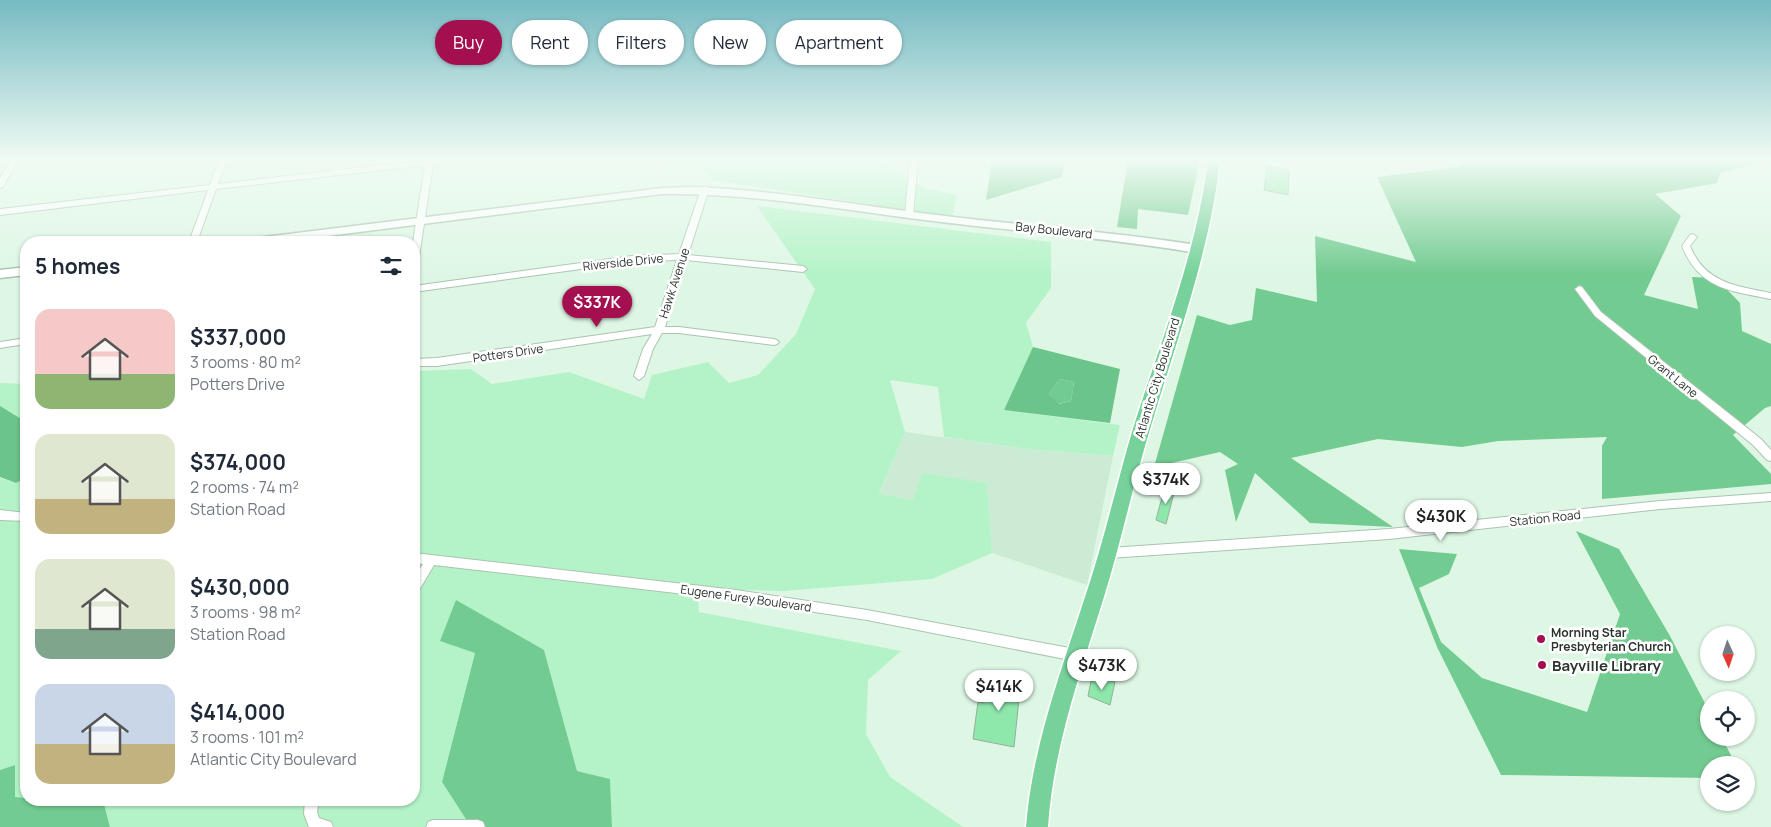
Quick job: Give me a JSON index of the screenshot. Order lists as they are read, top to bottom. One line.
{"streets":{"highway":["Atlantic City Boulevard"],"street":["Bay Boulevard","Riverside Drive","Hawk Avenue","Potters Drive","Grant Lane","Station Road","Eugene Furey Boulevard"]},"crossings":[["Bay Boulevard","Atlantic City Boulevard"],["Riverside Drive","Hawk Avenue"],["Hawk Avenue","Potters Drive"],["Atlantic City Boulevard","Station Road"],["Atlantic City Boulevard","Eugene Furey Boulevard"]],"places":["Morning Star Presbyterian Church","Bayville Library"],"north":"bottom","page":{"chip":["Buy","Rent","Filters","New","Apartment"],"heading":"5 homes","price":["$337K","$374K","$430K","$473K","$414K"],"list":[{"name":"$337,000","note":"3 rooms · 80 m² · Potters Drive"},{"name":"$374,000","note":"2 rooms · 74 m² · Station Road"},{"name":"$430,000","note":"3 rooms · 98 m² · Station Road"},{"name":"$414,000","note":"3 rooms · 101 m² · Atlantic City Boulevard"}]}}
